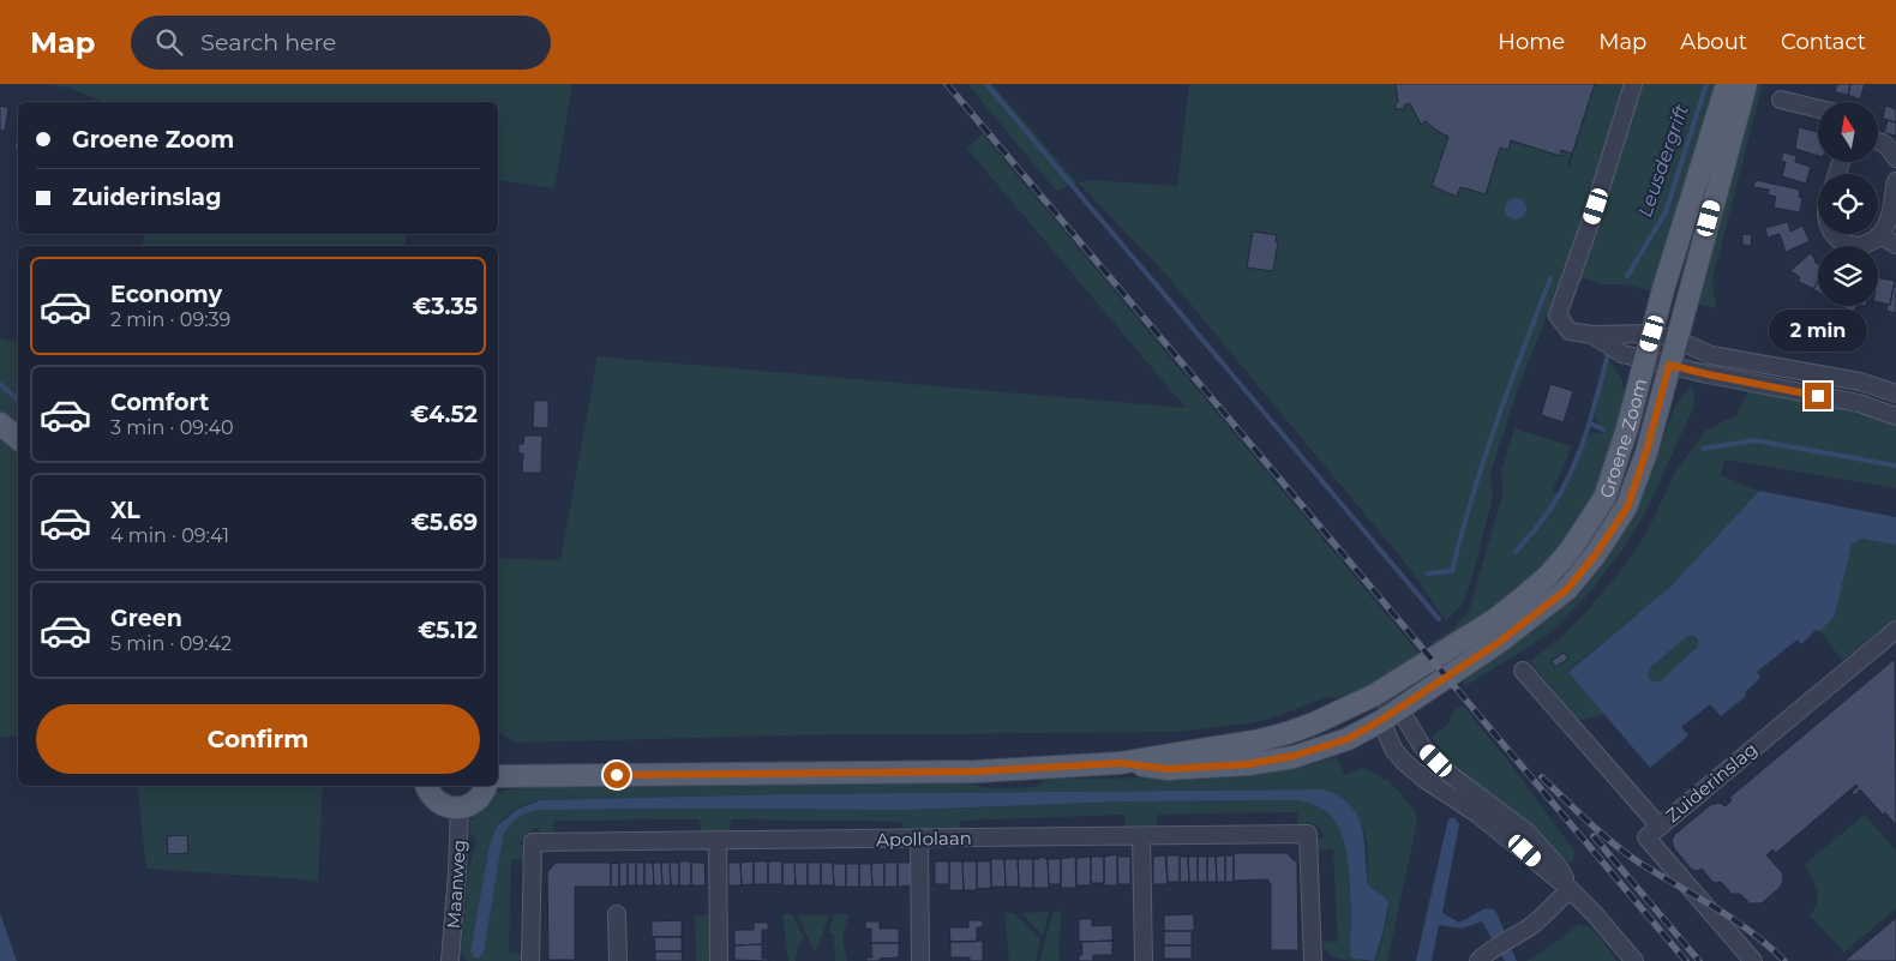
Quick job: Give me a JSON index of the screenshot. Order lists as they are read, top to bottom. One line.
{"streets":{"main road":["Groene Zoom"],"street":["Zuiderinslag","Apollolaan","Maanweg"]},"water":["Leusdergrift"],"north":"top","page":{"header":"Map","search":"Search here","nav":["Home","Map","About","Contact"],"banner":["Groene Zoom","Zuiderinslag"],"list":[{"name":"Economy","note":"2 min · 09:39","value":"€3.35"},{"name":"Comfort","note":"3 min · 09:40","value":"€4.52"},{"name":"XL","note":"4 min · 09:41","value":"€5.69"},{"name":"Green","note":"5 min · 09:42","value":"€5.12"}],"bubble":"2 min","buttons":"Confirm"}}
